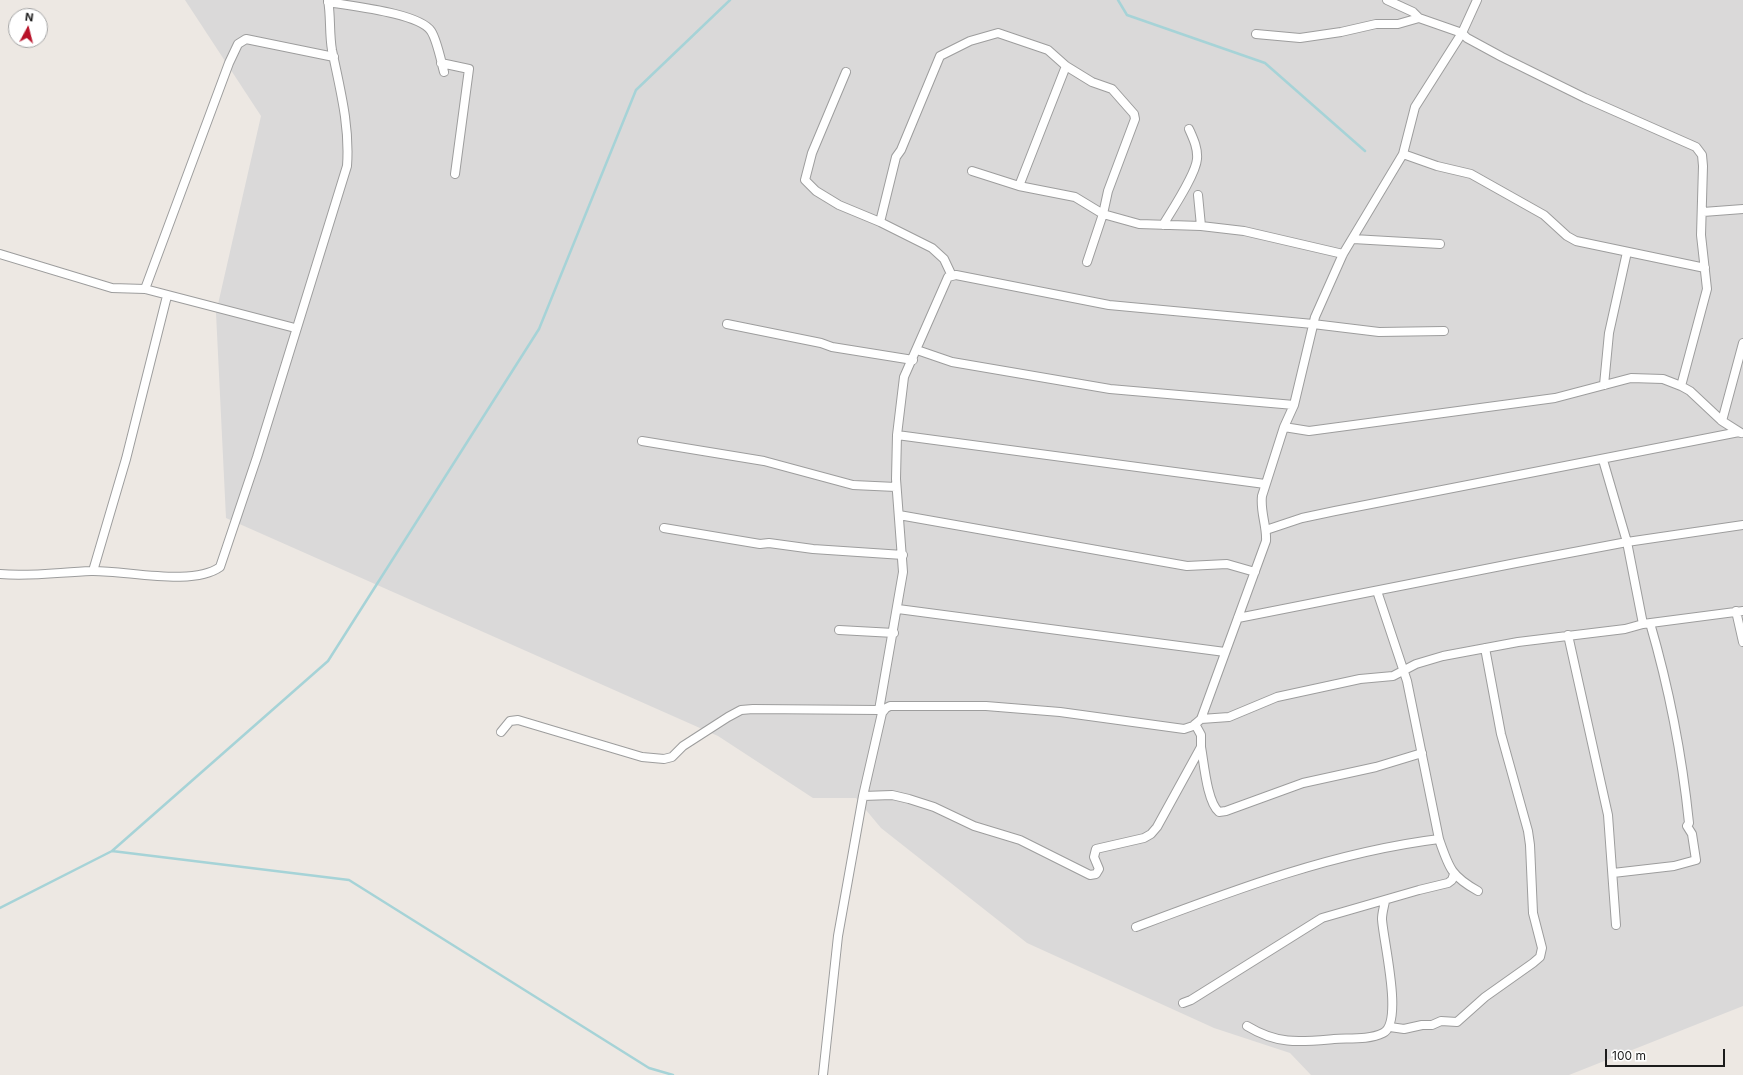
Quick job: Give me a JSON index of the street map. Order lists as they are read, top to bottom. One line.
{"scale_bar":"100 m","north":"top"}
